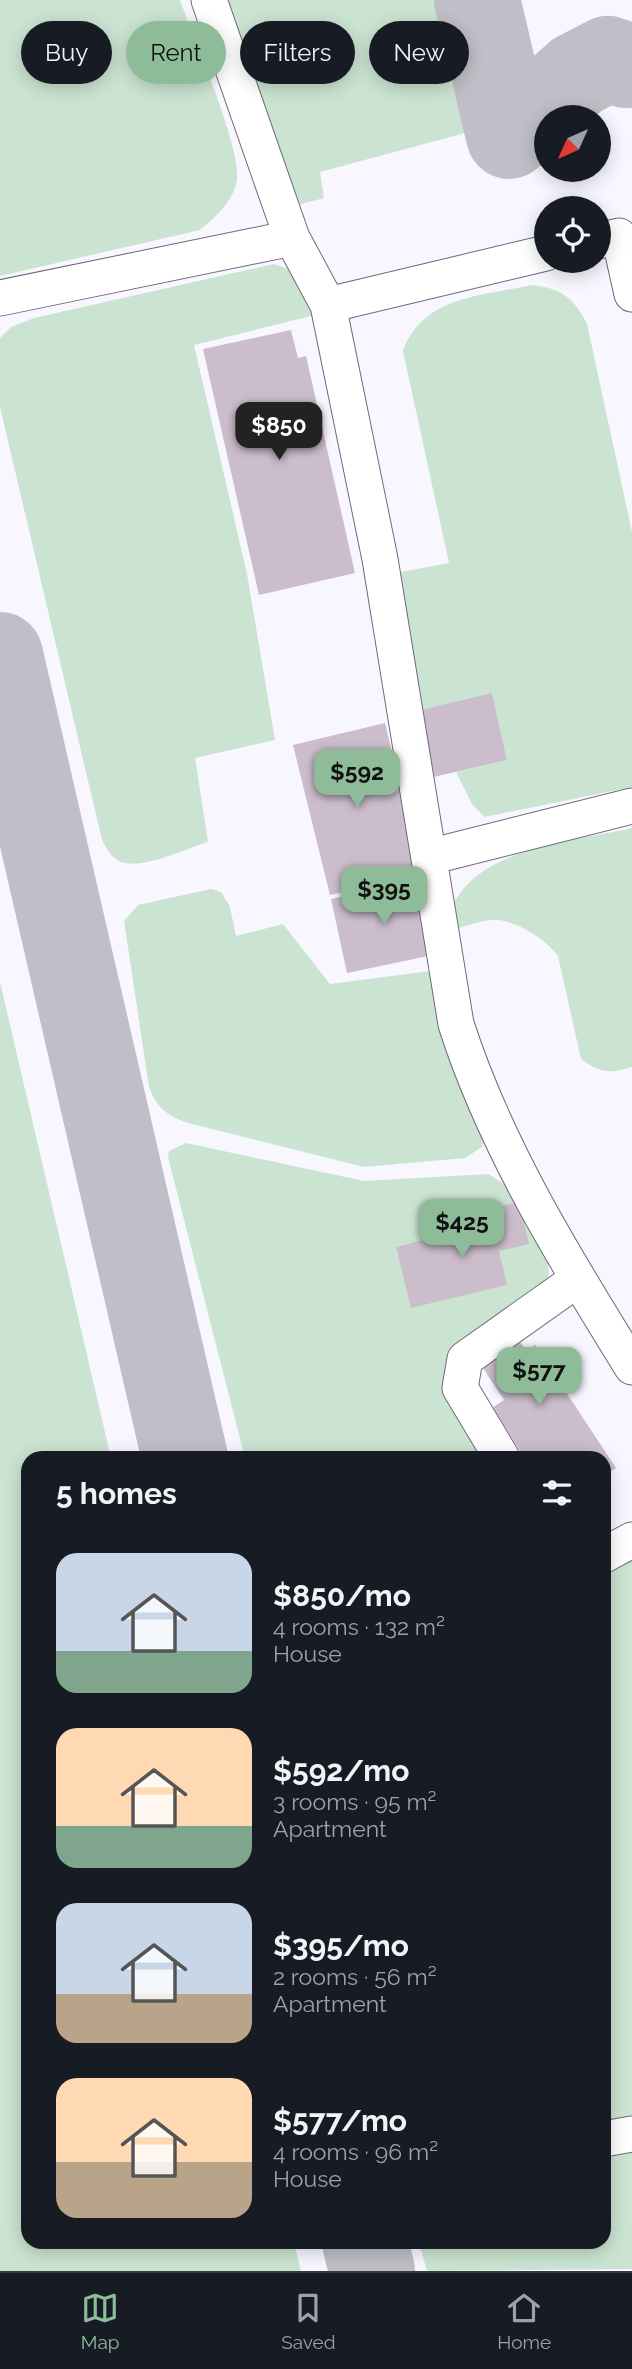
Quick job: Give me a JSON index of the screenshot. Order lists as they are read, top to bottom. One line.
{"north":"bottom left","page":{"chip":["Buy","Rent","Filters","New"],"price":["$850","$592","$395","$425","$577"],"heading":"5 homes","list":[{"name":"$850/mo","note":"4 rooms · 132 m² · House"},{"name":"$592/mo","note":"3 rooms · 95 m² · Apartment"},{"name":"$395/mo","note":"2 rooms · 56 m² · Apartment"},{"name":"$577/mo","note":"4 rooms · 96 m² · House"}],"tabs":["Map","Saved","Home"]}}
